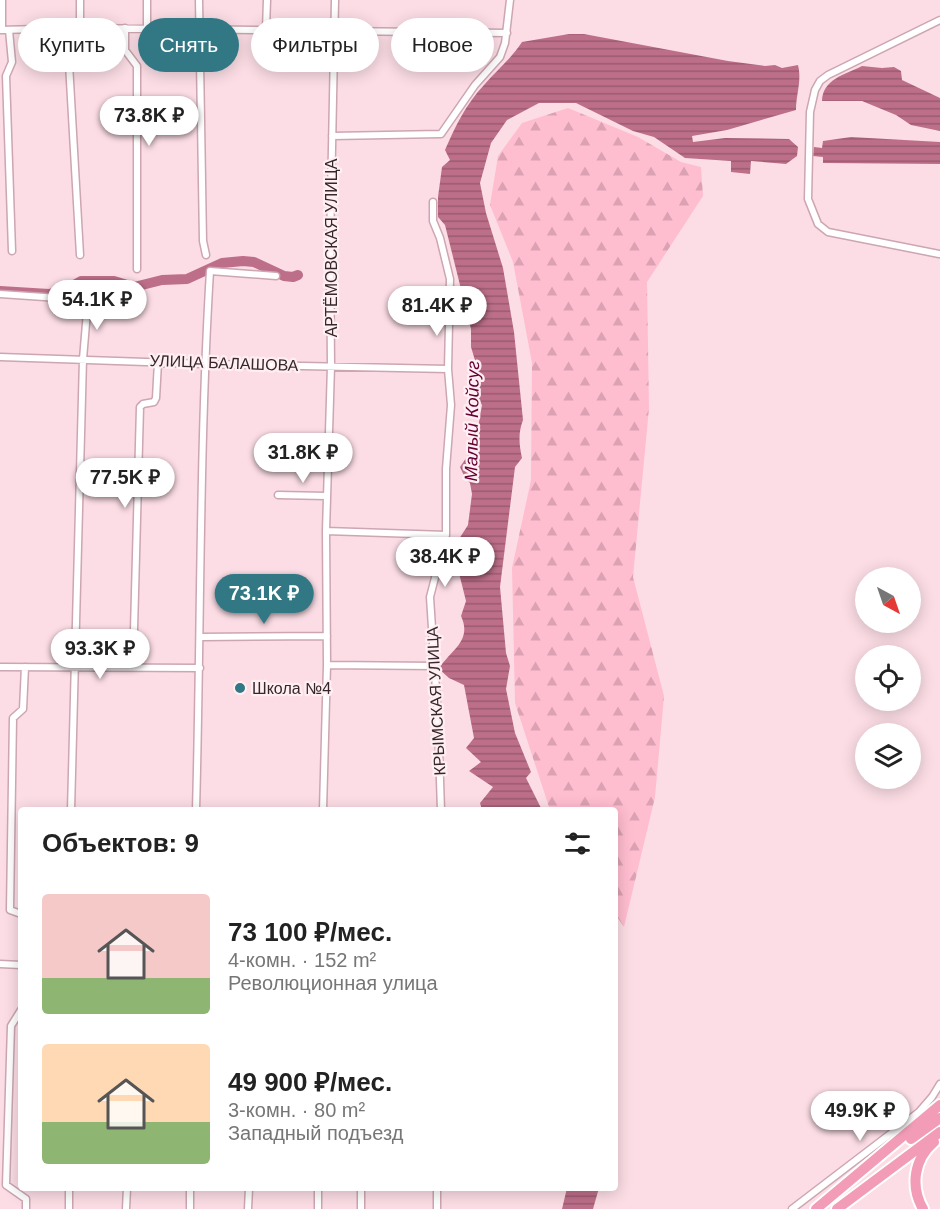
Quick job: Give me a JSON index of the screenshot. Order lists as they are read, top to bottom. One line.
{"streets":{"street":["АРТЁМОВСКАЯ УЛИЦА","УЛИЦА БАЛАШОВА","КРЫМСКАЯ УЛИЦА"]},"crossings":[["АРТЁМОВСКАЯ УЛИЦА","УЛИЦА БАЛАШОВА"],["УЛИЦА БАЛАШОВА","КРЫМСКАЯ УЛИЦА"]],"water":["Малый Койсуг"],"places":["Школа №4"],"north":"bottom right","page":{"chip":["Купить","Снять","Фильтры","Новое"],"price":["73.8K ₽","54.1K ₽","81.4K ₽","31.8K ₽","77.5K ₽","38.4K ₽","73.1K ₽","93.3K ₽","49.9K ₽"],"heading":"Объектов: 9","list":[{"name":"73 100 ₽/мес.","note":"4-комн. · 152 m² · Революционная улица"},{"name":"49 900 ₽/мес.","note":"3-комн. · 80 m² · Западный подъезд"}]}}
